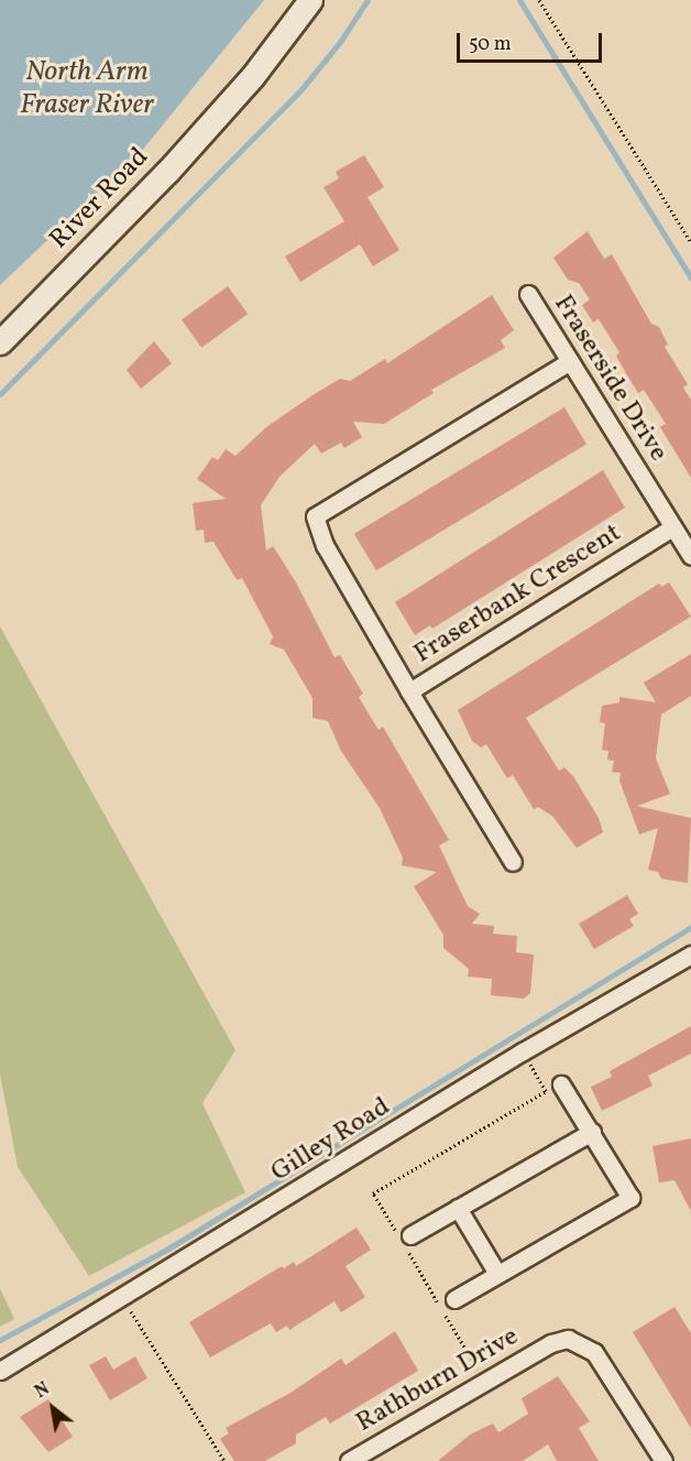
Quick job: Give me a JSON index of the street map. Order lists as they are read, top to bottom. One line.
{"streets":{"street":["River Road","Fraserside Drive","Fraserbank Crescent","Gilley Road","Rathburn Drive"]},"crossings":[["Fraserside Drive","Fraserbank Crescent"]],"water":["North Arm Fraser River"],"scale_bar":"50 m","north":"top left"}
